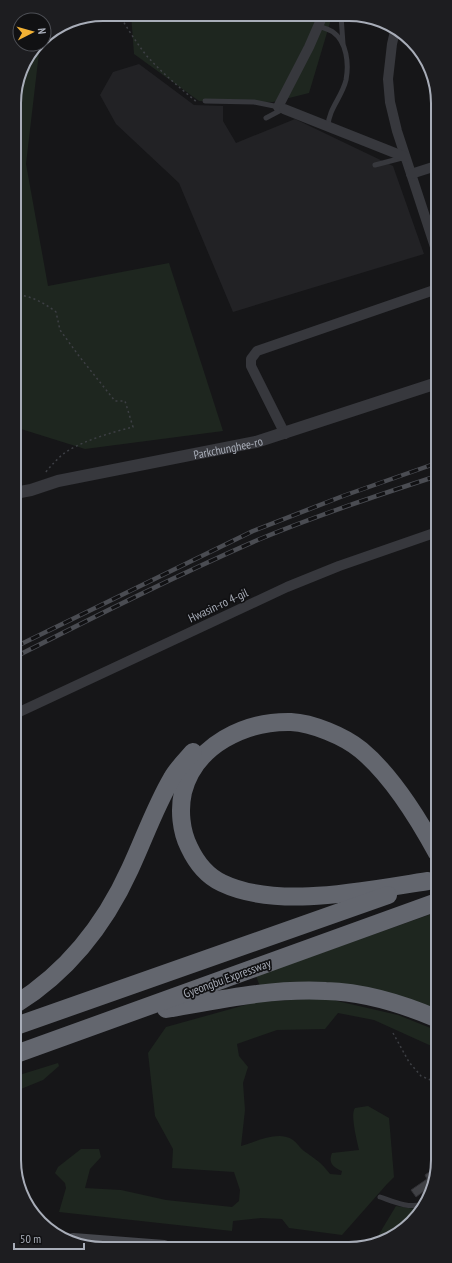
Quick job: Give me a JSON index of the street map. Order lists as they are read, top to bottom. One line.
{"streets":{"highway":["Gyeongbu Expressway"],"street":["Parkchunghee-ro","Hwasin-ro 4-gil"]},"scale_bar":"50 m","north":"right"}
